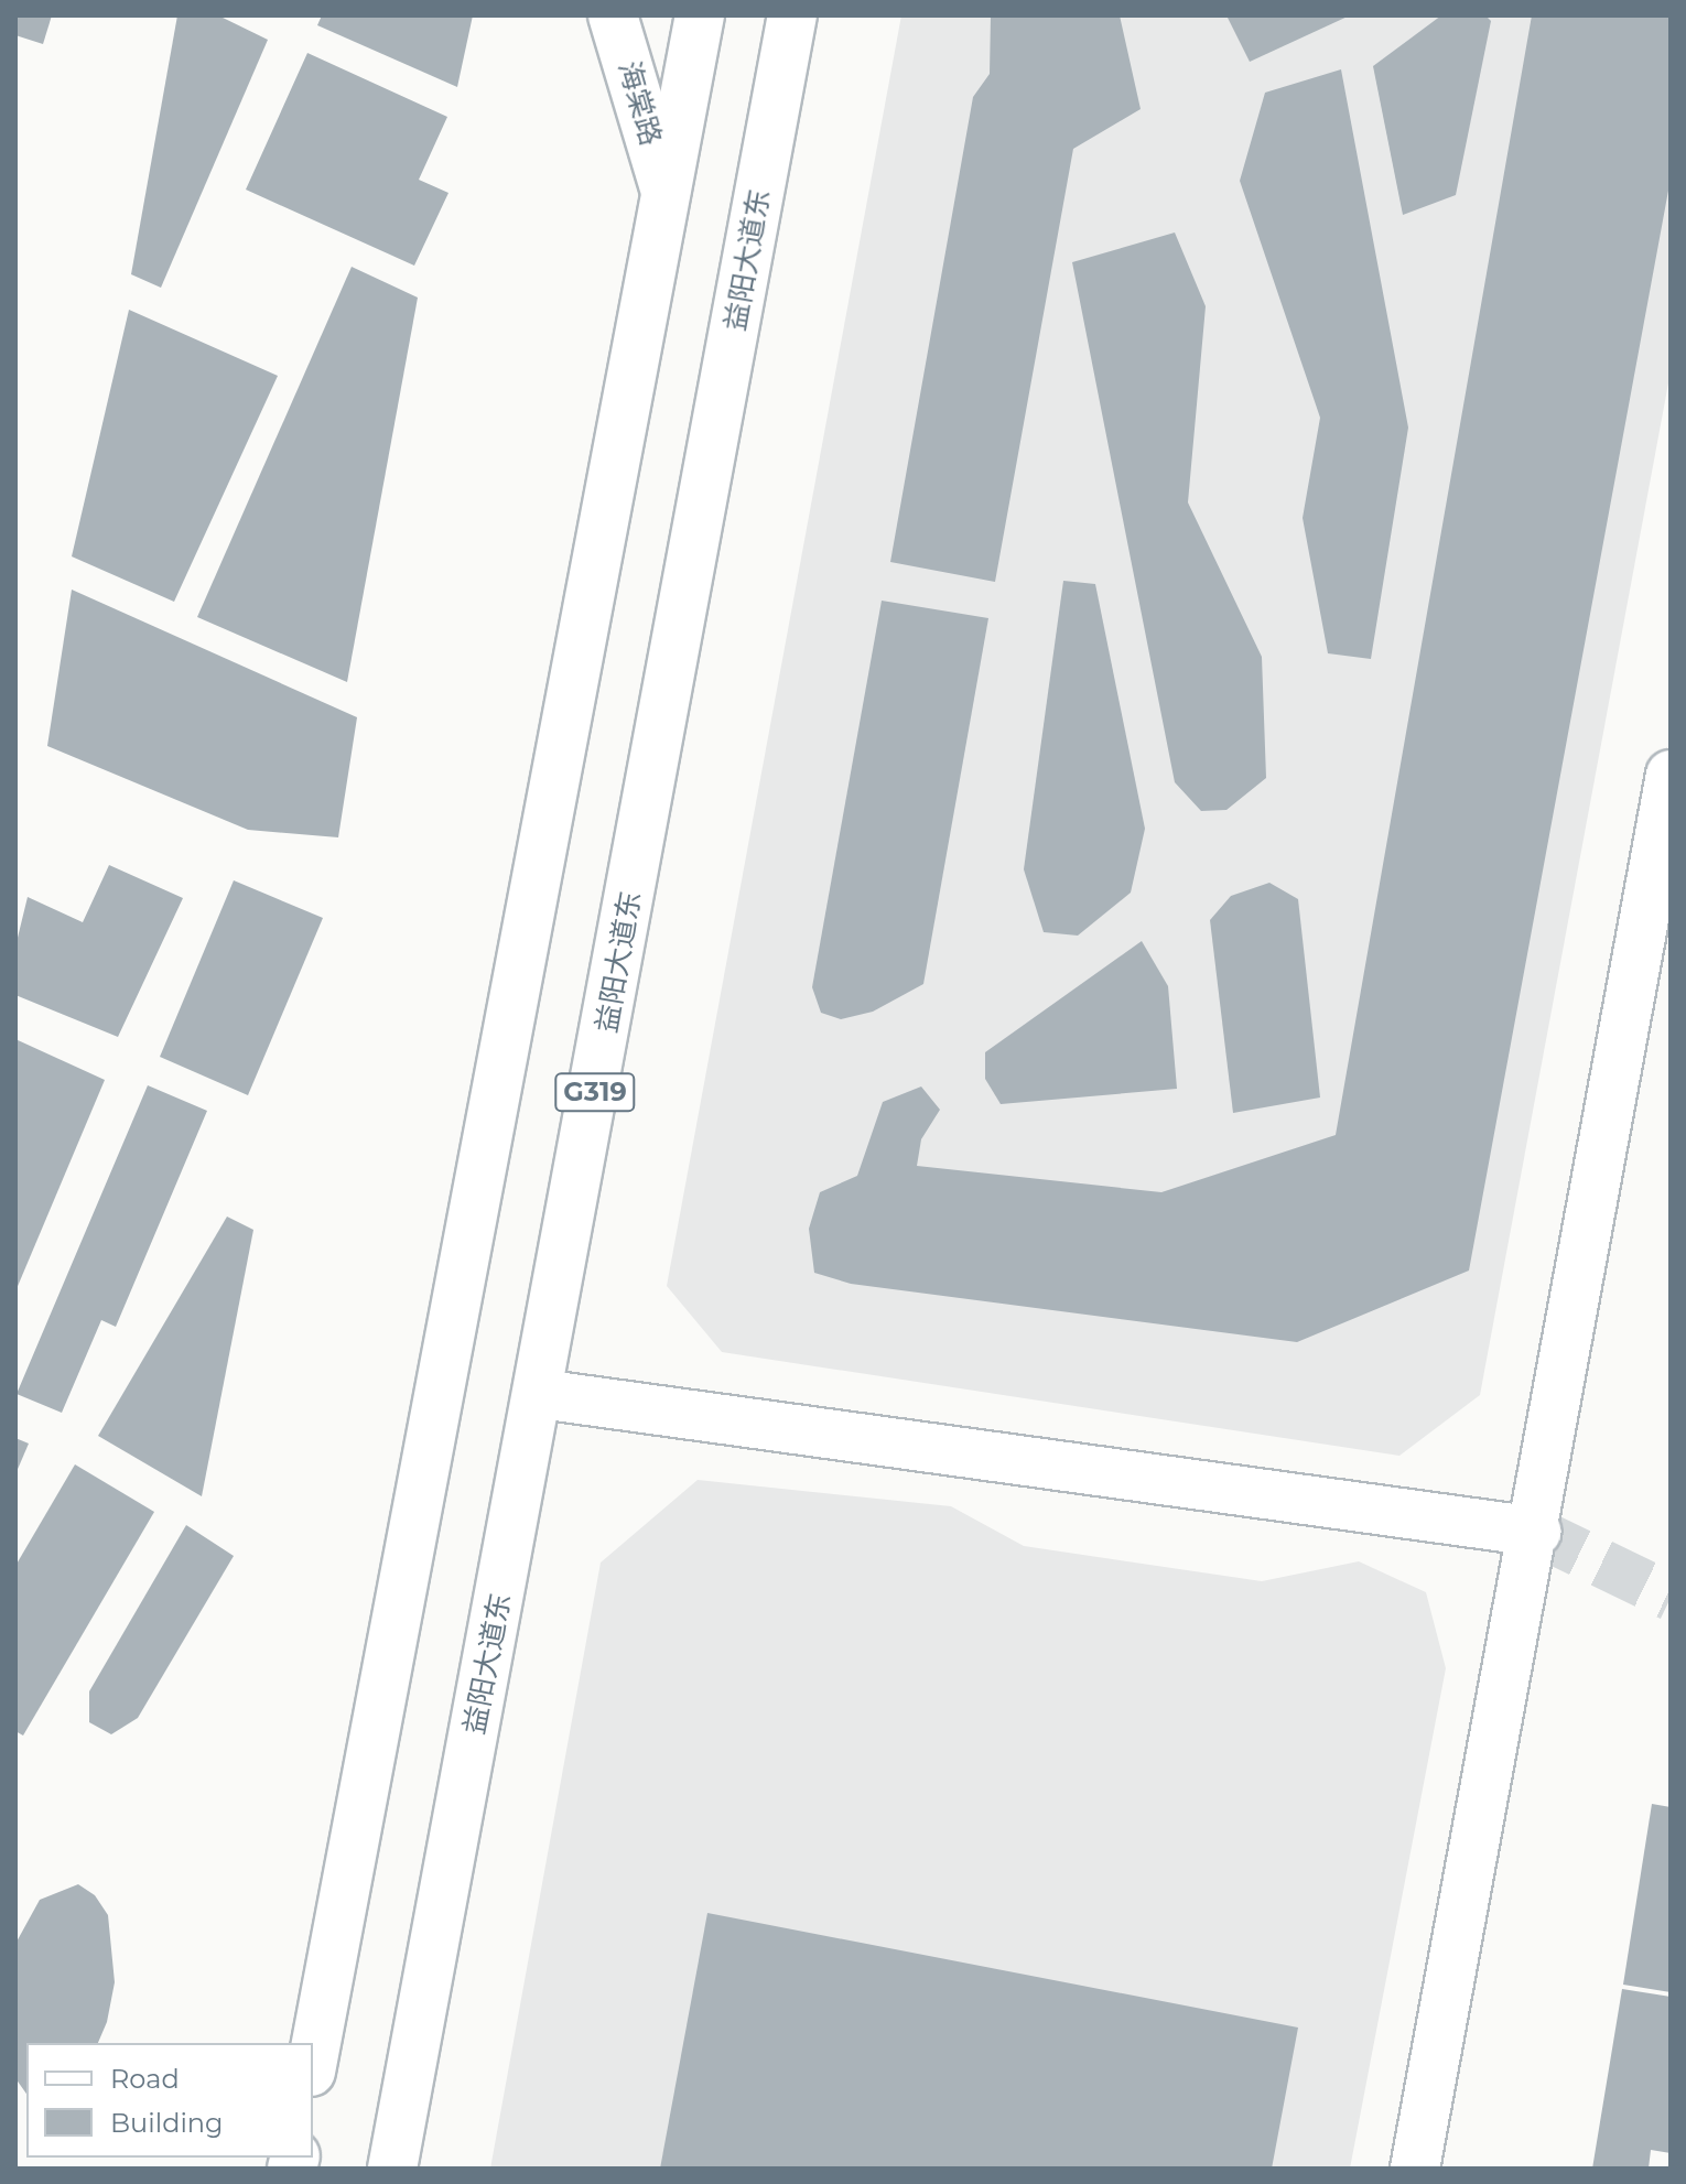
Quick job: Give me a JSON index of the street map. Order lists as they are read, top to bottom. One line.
{"streets":{"main road":["海棠路","益阳大道东","G319"]},"legend":["Road","Building"]}
